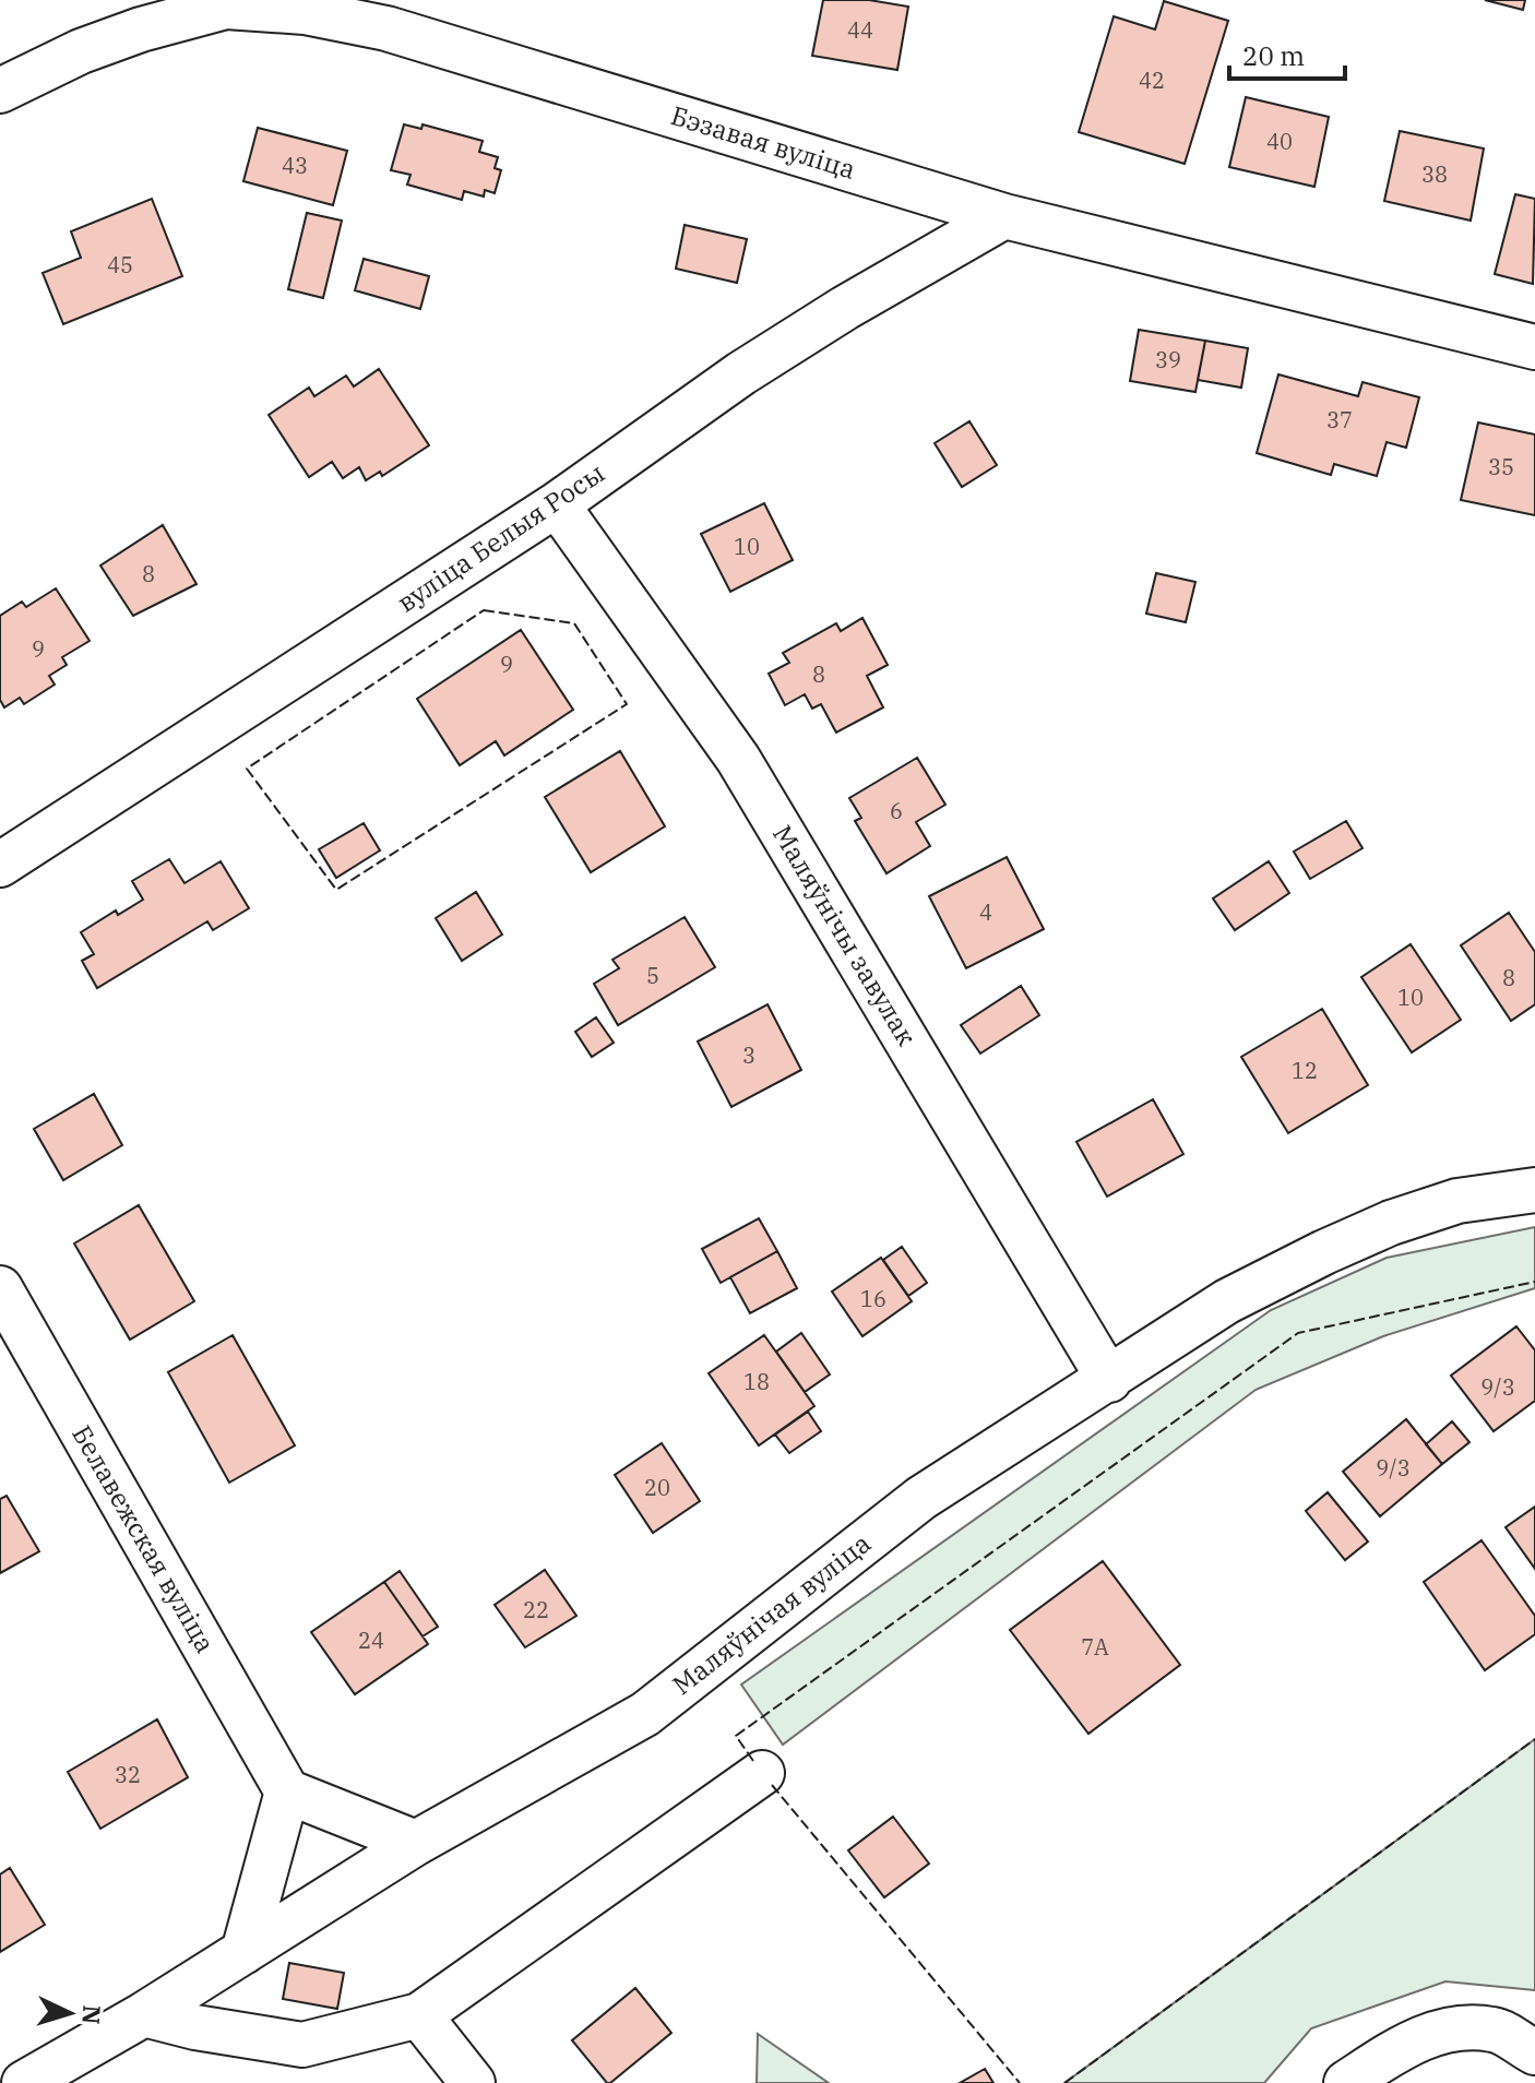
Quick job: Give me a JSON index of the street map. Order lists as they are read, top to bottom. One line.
{"streets":{"street":["Бэзавая вуліца","вуліца Белыя Росы","Маляўнічы завулак","Белавежская вуліца","Маляўнічая вуліца"]},"crossings":[["Бэзавая вуліца","вуліца Белыя Росы"],["вуліца Белыя Росы","Маляўнічы завулак"],["Маляўнічы завулак","Маляўнічая вуліца"]],"house_numbers":["44","42","40","43","38","45","39","37","35","10","8","9","9","8","6","4","5","8","10","3","12","16","18","9/3","9/3","20","22","24","7А","32"],"scale_bar":"20 m","north":"right"}
